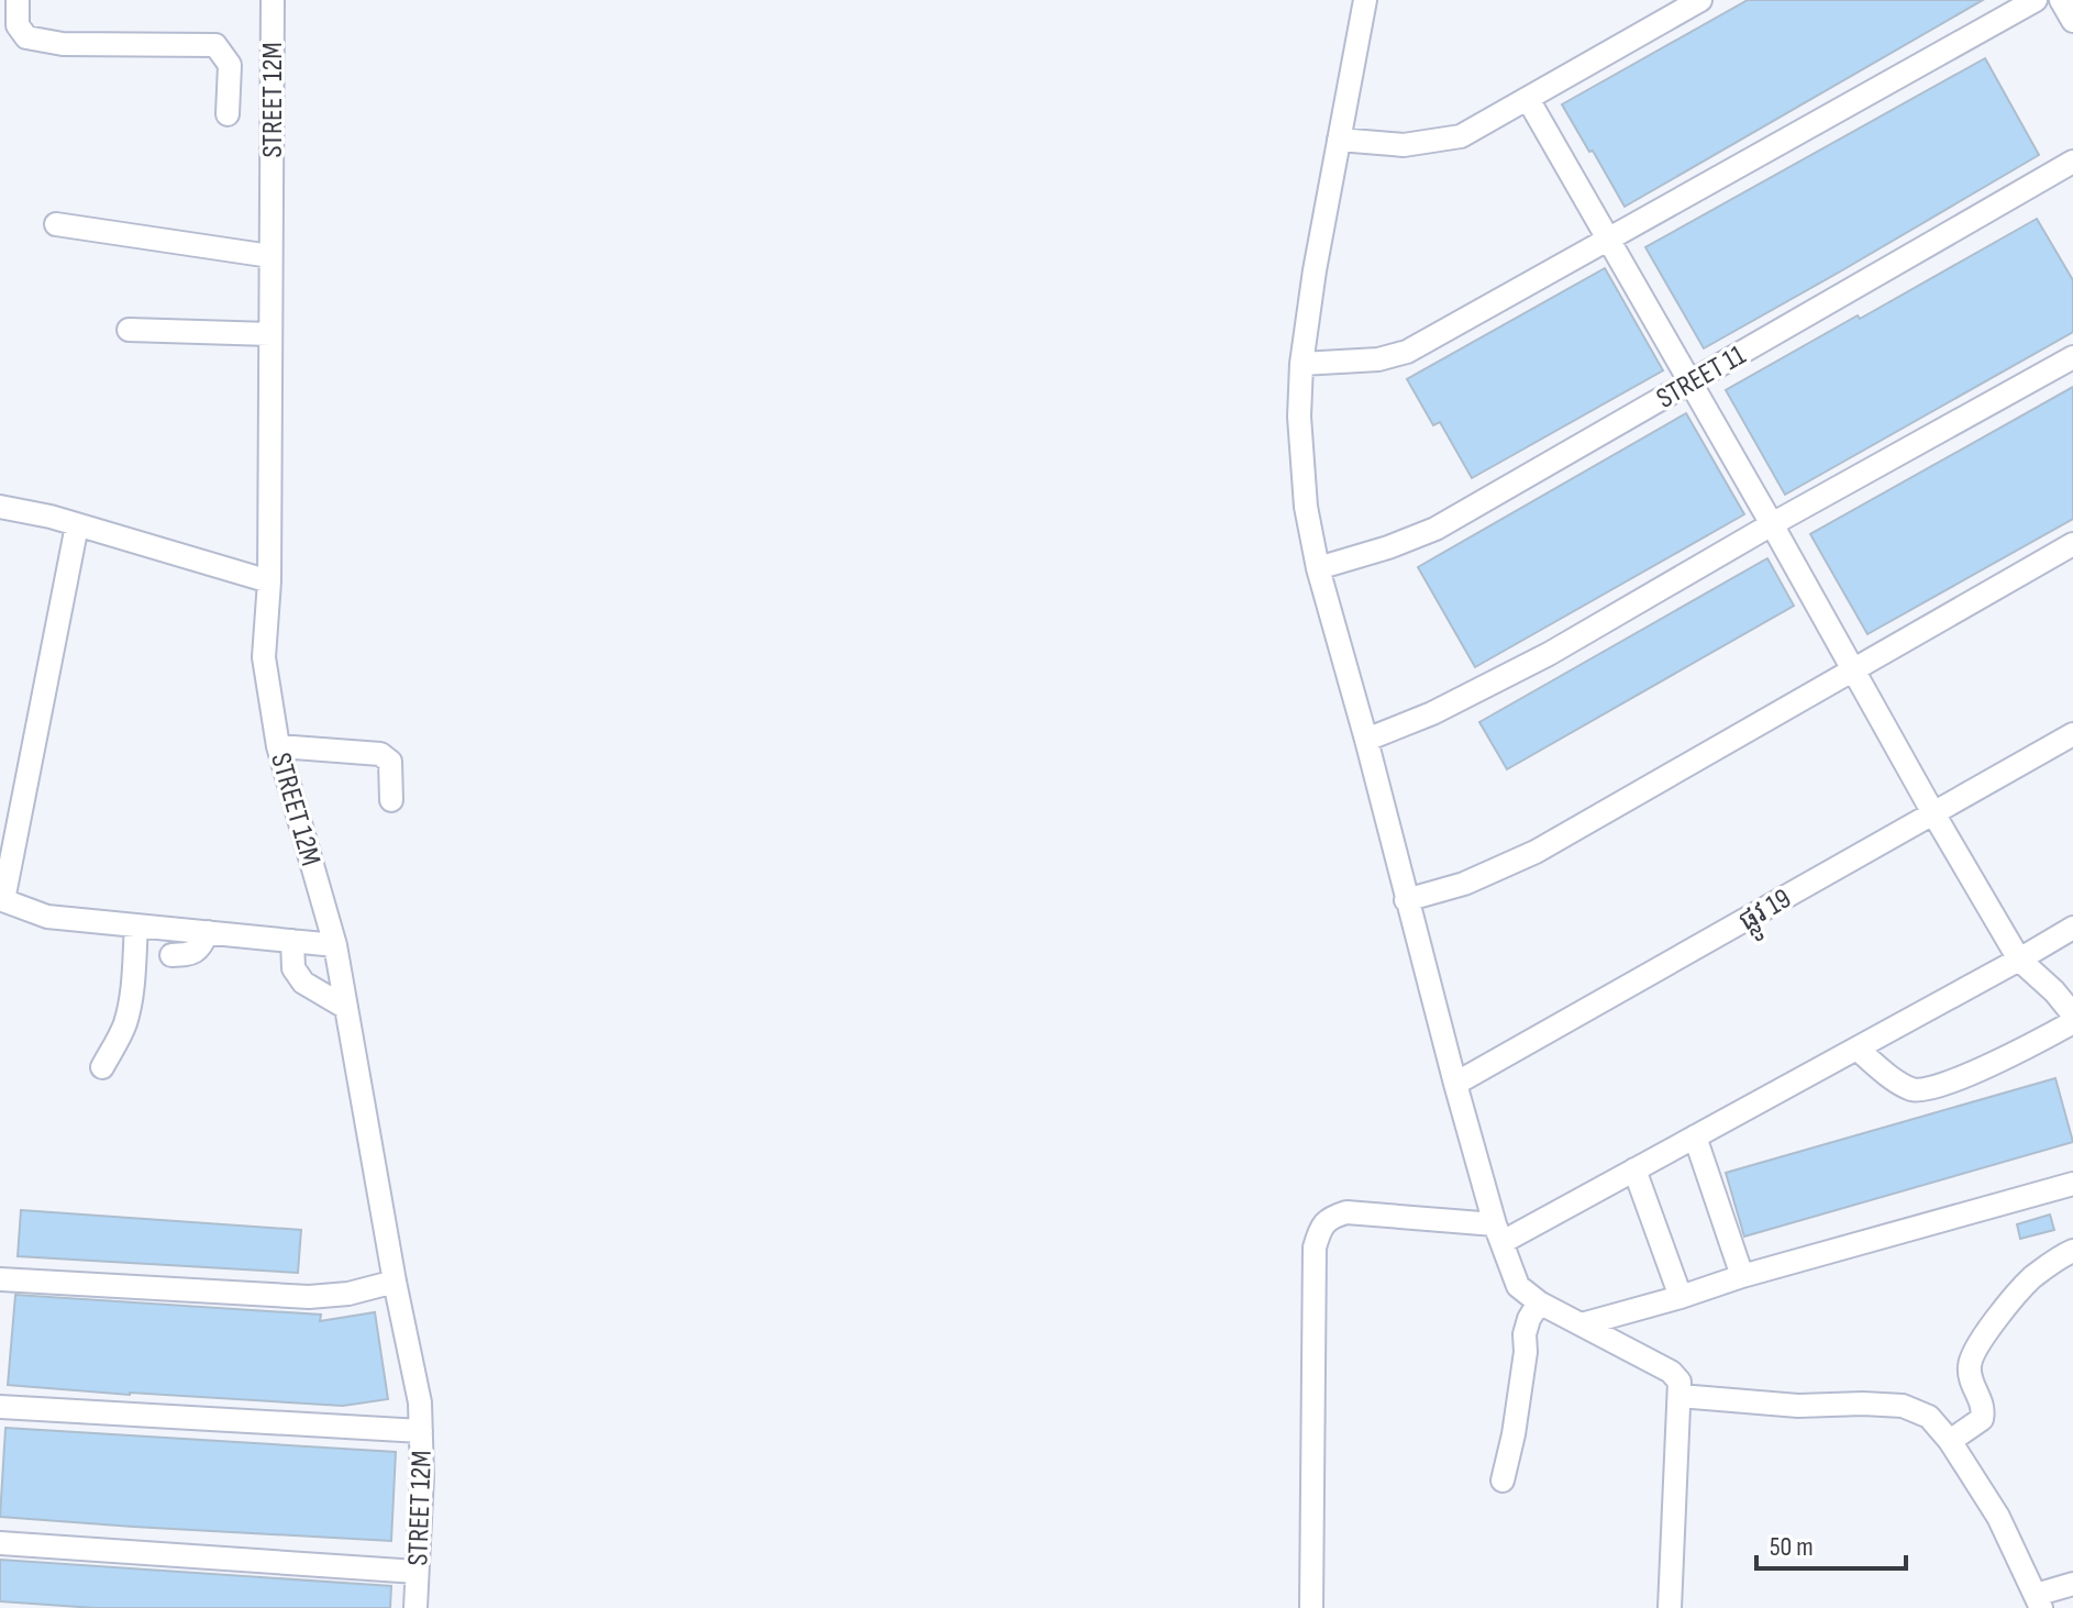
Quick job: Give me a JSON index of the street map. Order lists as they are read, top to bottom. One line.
{"streets":{"street":["STREET 12M","STREET 11","ផ្លូវ 19"]},"scale_bar":"50 m"}
